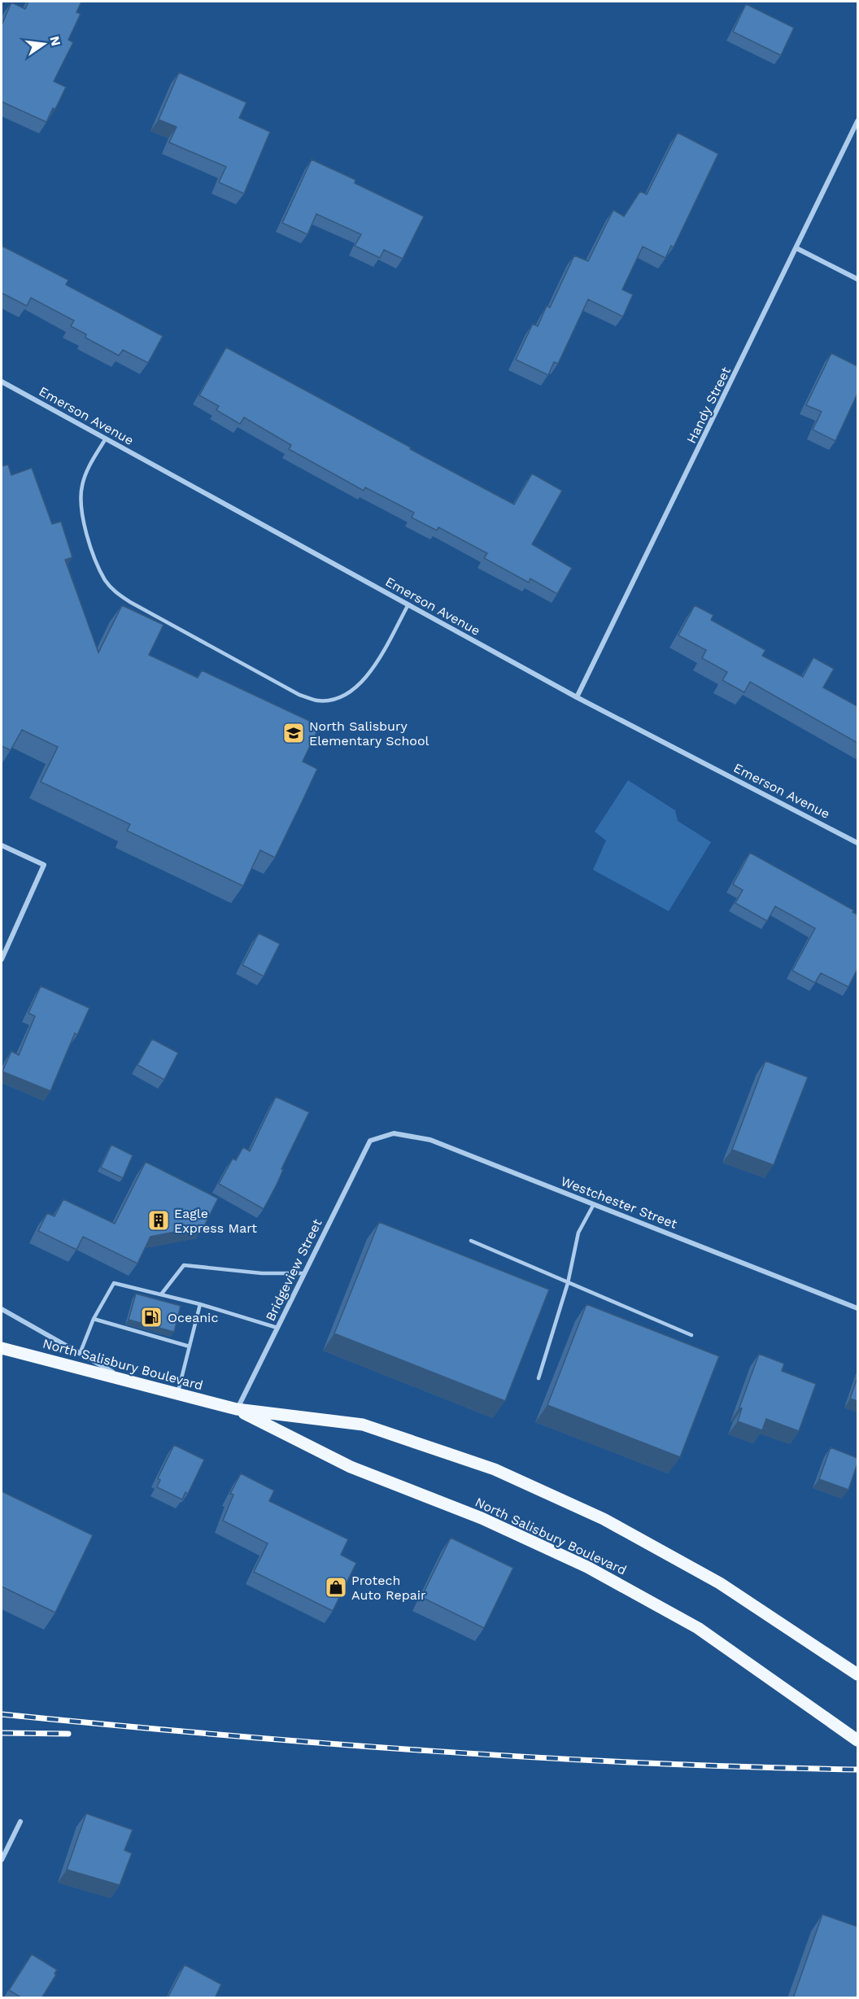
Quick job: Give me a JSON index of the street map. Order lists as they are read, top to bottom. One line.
{"streets":{"main road":["North Salisbury Boulevard"],"street":["Handy Street","Emerson Avenue","Westchester Street","Bridgeview Street"]},"crossings":[["Handy Street","Emerson Avenue"],["Westchester Street","Bridgeview Street"],["Bridgeview Street","North Salisbury Boulevard"]],"places":{"school or university":["North Salisbury Elementary School"],"building":["Eagle Express Mart"],"fuel station":["Oceanic"],"shop":["Protech Auto Repair"]},"north":"right"}
